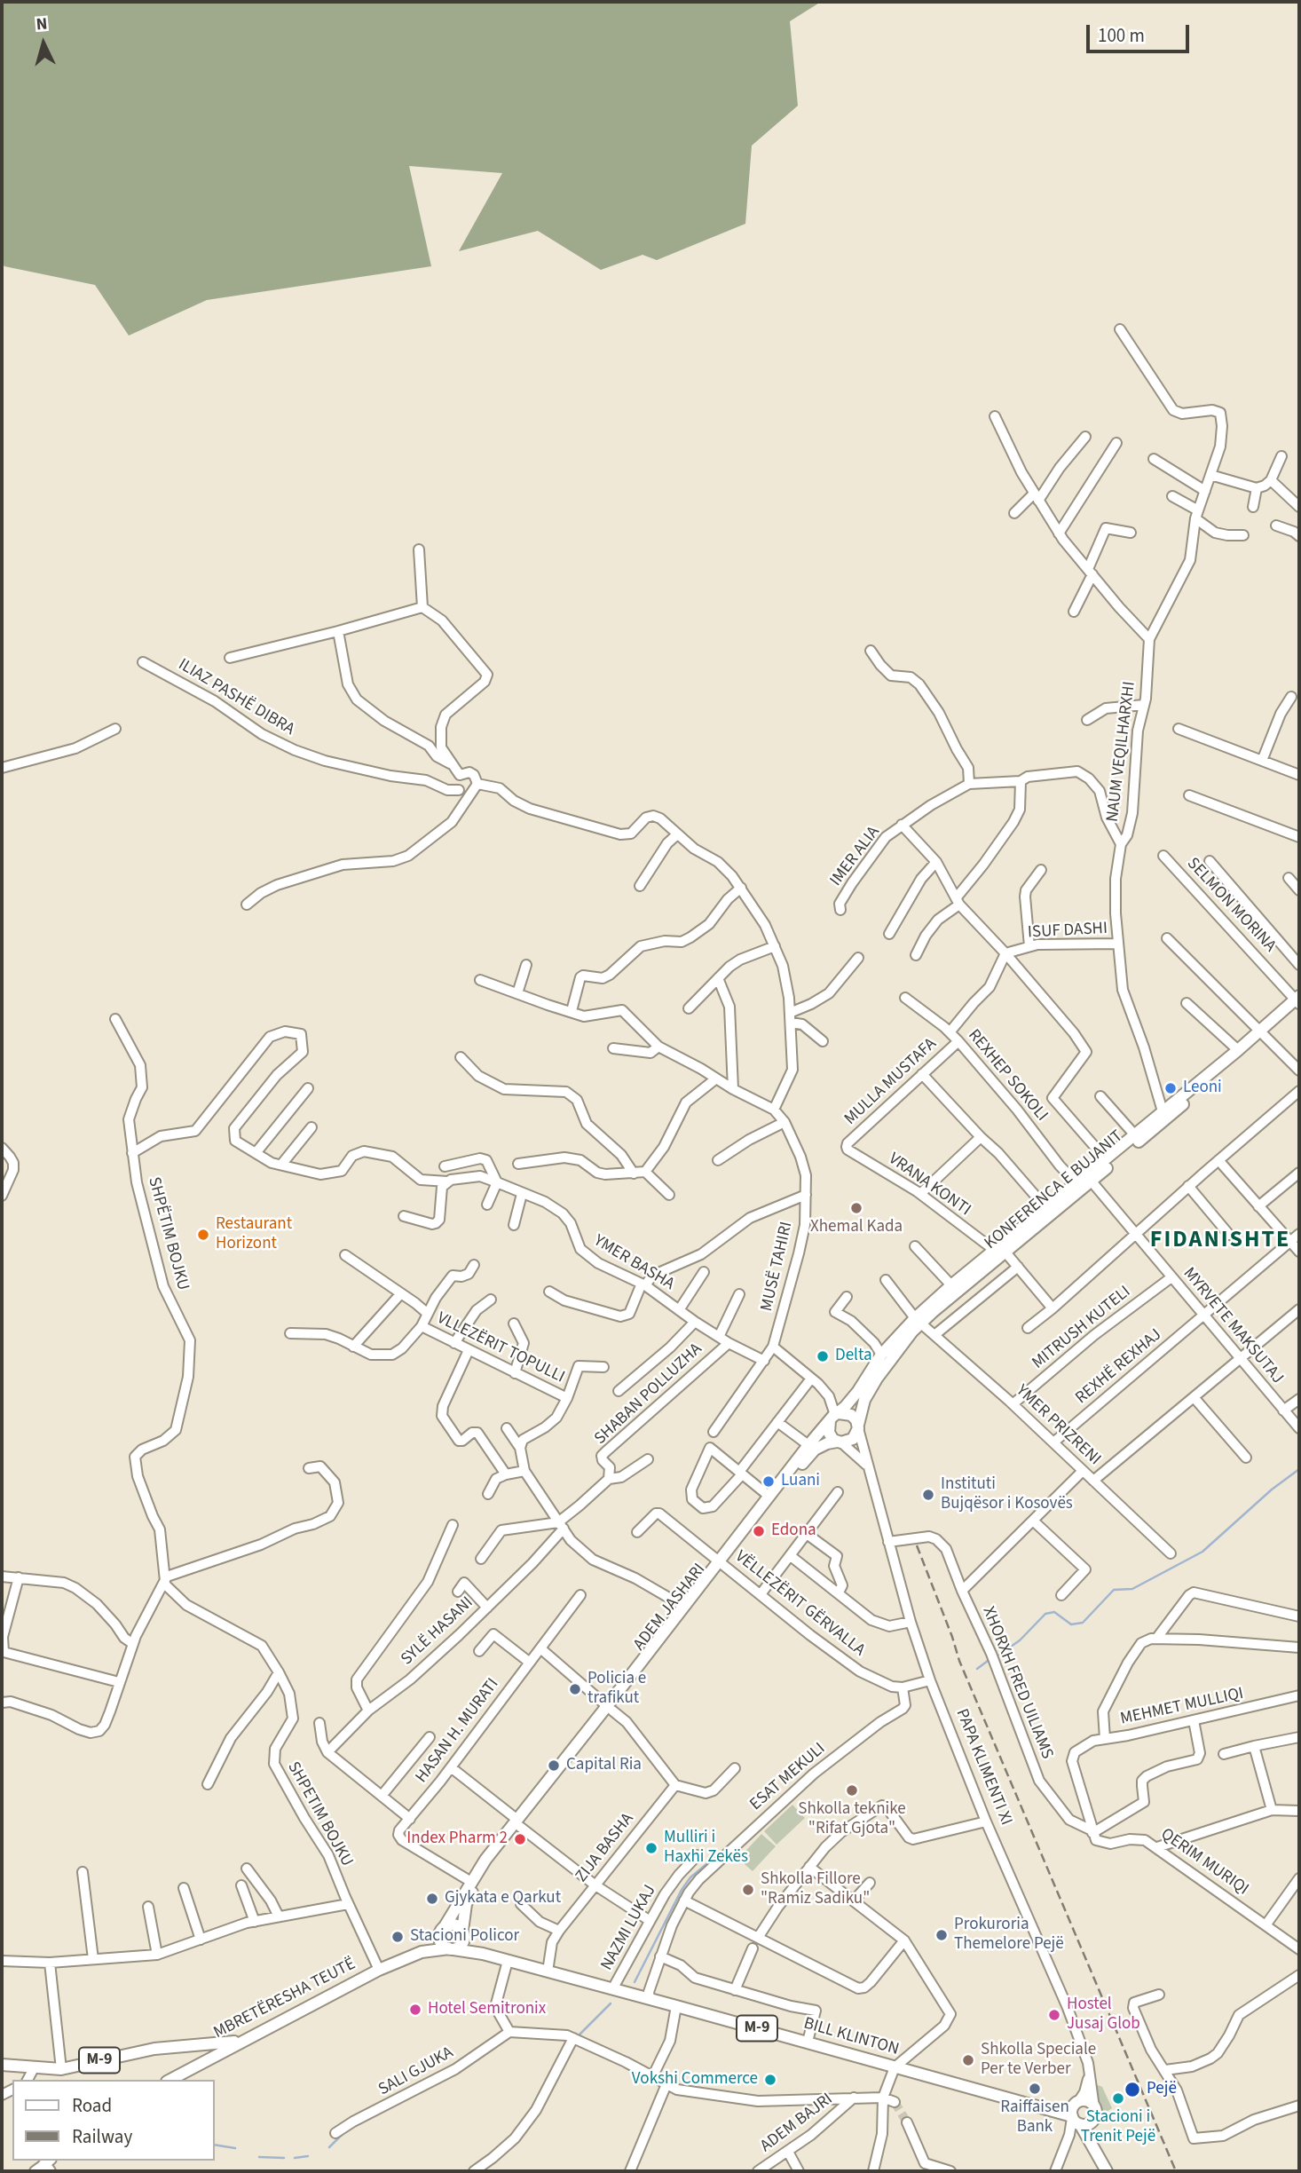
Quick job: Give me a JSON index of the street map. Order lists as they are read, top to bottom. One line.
{"streets":{"main road":["KONFERENCA E BUJANIT","ADEM JASHARI","PAPA KLIMENTI XI","MBRETËRESHA TEUTË","M-9","BILL KLINTON"],"street":["ILIAZ PASHË DIBRA","NAUM VEQILHARXHI","IMER ALIA","SELMON MORINA","ISUF DASHI","REXHEP SOKOLI","MULLA MUSTAFA","VRANA KONTI","SHPËTIM BOJKU","YMER BASHA","MUSË TAHIRI","MYRVETE MAKSUTAJ","MITRUSH KUTELI","VLLEZËRIT TOPULLI","REXHË REXHAJ","SHABAN POLLUZHA","YMER PRIZRENI","VËLLEZËRIT GËRVALLA","SYLË HASANI","XHORXH FRED UILIAMS","MEHMET MULLIQI","HASAN H. MURATI","ESAT MEKULI","SHPETIM BOJKU","ZIJA BASHA","QERIM MURIQI","NAZMI LUKAJ","SALI GJUKA","ADEM BAJRI"]},"crossings":[["NAUM VEQILHARXHI","ISUF DASHI"],["NAUM VEQILHARXHI","KONFERENCA E BUJANIT"],["SELMON MORINA","KONFERENCA E BUJANIT"],["ISUF DASHI","REXHEP SOKOLI"],["REXHEP SOKOLI","MULLA MUSTAFA"],["REXHEP SOKOLI","KONFERENCA E BUJANIT"],["MULLA MUSTAFA","VRANA KONTI"],["VRANA KONTI","KONFERENCA E BUJANIT"],["KONFERENCA E BUJANIT","MYRVETE MAKSUTAJ"],["KONFERENCA E BUJANIT","YMER PRIZRENI"],["KONFERENCA E BUJANIT","ADEM JASHARI"],["KONFERENCA E BUJANIT","PAPA KLIMENTI XI"],["SHPËTIM BOJKU","SHPETIM BOJKU"],["YMER BASHA","SHABAN POLLUZHA"],["MYRVETE MAKSUTAJ","MITRUSH KUTELI"],["MYRVETE MAKSUTAJ","REXHË REXHAJ"],["MITRUSH KUTELI","YMER PRIZRENI"],["REXHË REXHAJ","YMER PRIZRENI"],["VËLLEZËRIT GËRVALLA","ADEM JASHARI"],["VËLLEZËRIT GËRVALLA","ESAT MEKULI"],["ADEM JASHARI","PAPA KLIMENTI XI"],["ADEM JASHARI","MBRETËRESHA TEUTË"],["ADEM JASHARI","BILL KLINTON"],["XHORXH FRED UILIAMS","MEHMET MULLIQI"],["XHORXH FRED UILIAMS","PAPA KLIMENTI XI"],["XHORXH FRED UILIAMS","QERIM MURIQI"],["MEHMET MULLIQI","QERIM MURIQI"],["PAPA KLIMENTI XI","M-9"],["PAPA KLIMENTI XI","BILL KLINTON"],["ESAT MEKULI","BILL KLINTON"],["SHPETIM BOJKU","MBRETËRESHA TEUTË"],["ZIJA BASHA","BILL KLINTON"],["NAZMI LUKAJ","BILL KLINTON"],["MBRETËRESHA TEUTË","M-9"],["MBRETËRESHA TEUTË","BILL KLINTON"],["M-9","BILL KLINTON"]],"districts":["FIDANISHTE"],"places":["Leoni","Xhemal Kada","Restaurant Horizont","Delta","Luani","Instituti Bujqësor i Kosovës","Edona","Policia e trafikut","Capital Ria","Shkolla teknike \"Rifat Gjota\"","Index Pharm 2","Mulliri i Haxhi Zekës","Shkolla Fillore \"Ramiz Sadiku\"","Gjykata e Qarkut","Prokuroria Themelore Pejë","Stacioni Policor","Hotel Semitronix","Hostel Jusaj Glob","Shkolla Speciale Per te Verber","Vokshi Commerce","Raiffaisen Bank","Pejë","Stacioni i Trenit Pejë"],"legend":["Road","Railway"],"scale_bar":"100 m","north":"top"}
